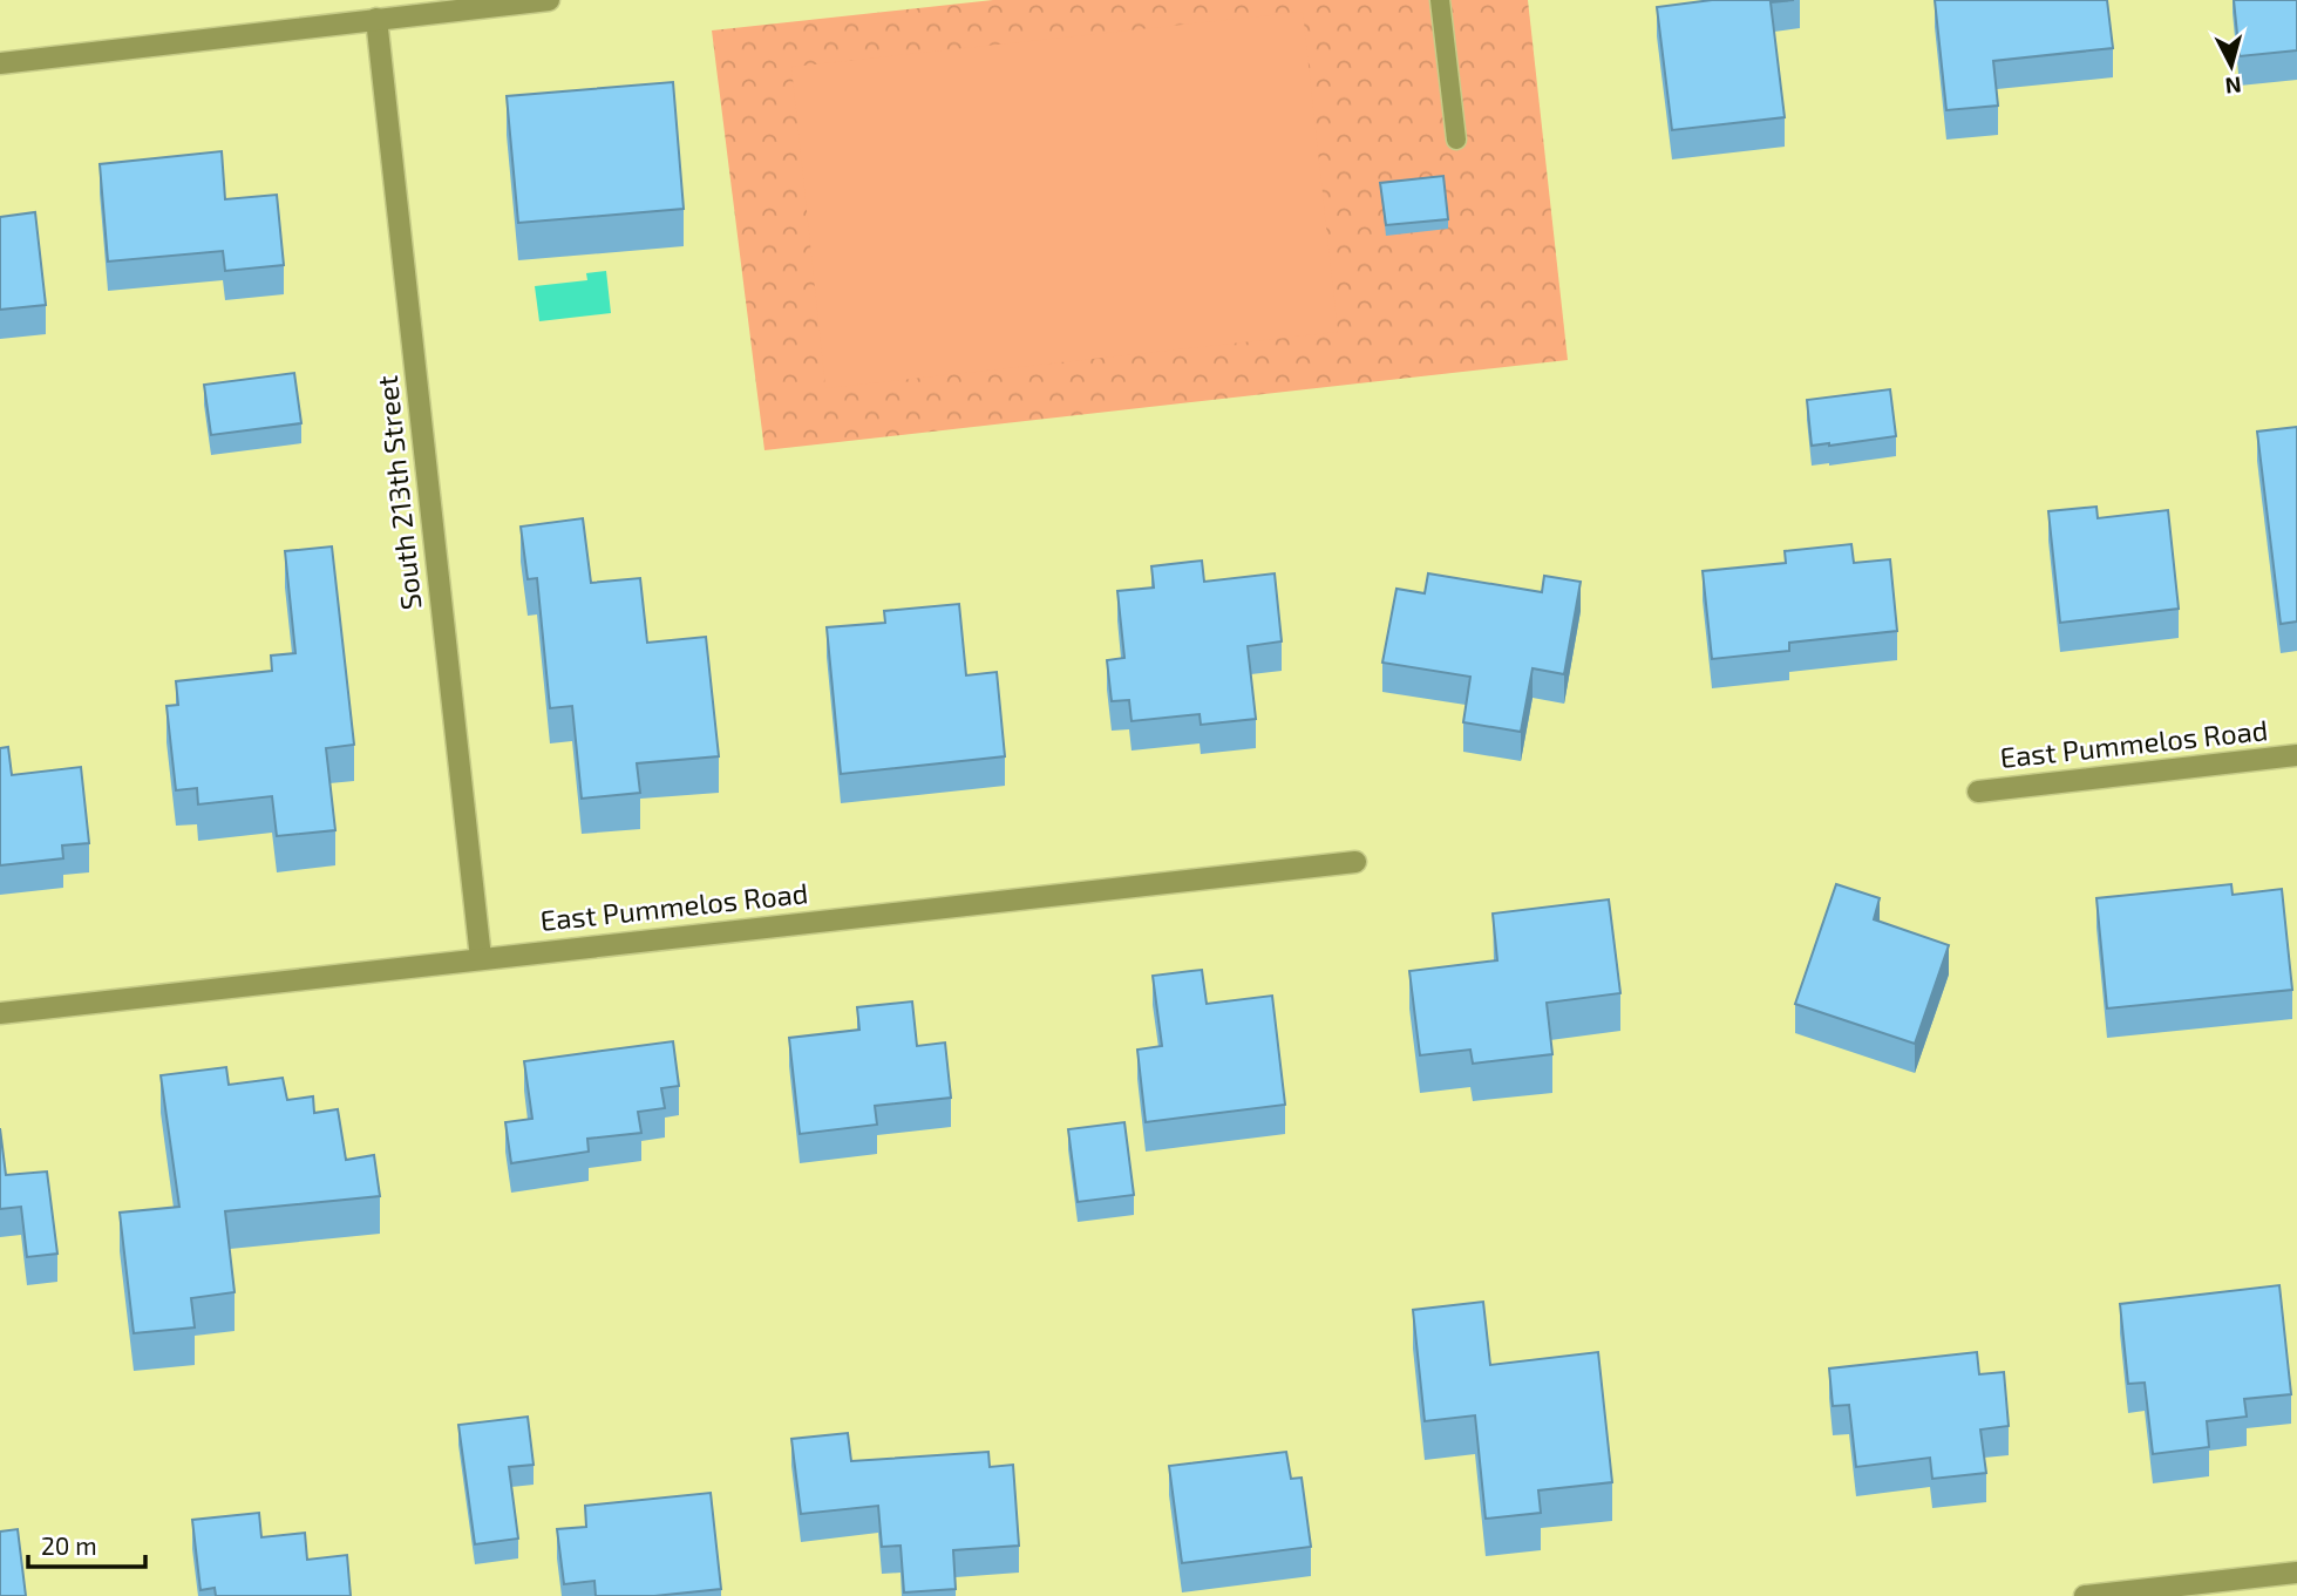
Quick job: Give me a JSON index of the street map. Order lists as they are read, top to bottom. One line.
{"streets":{"street":["South 213th Street","East Pummelos Road"]},"crossings":[["South 213th Street","East Pummelos Road"]],"scale_bar":"20 m","north":"bottom"}
